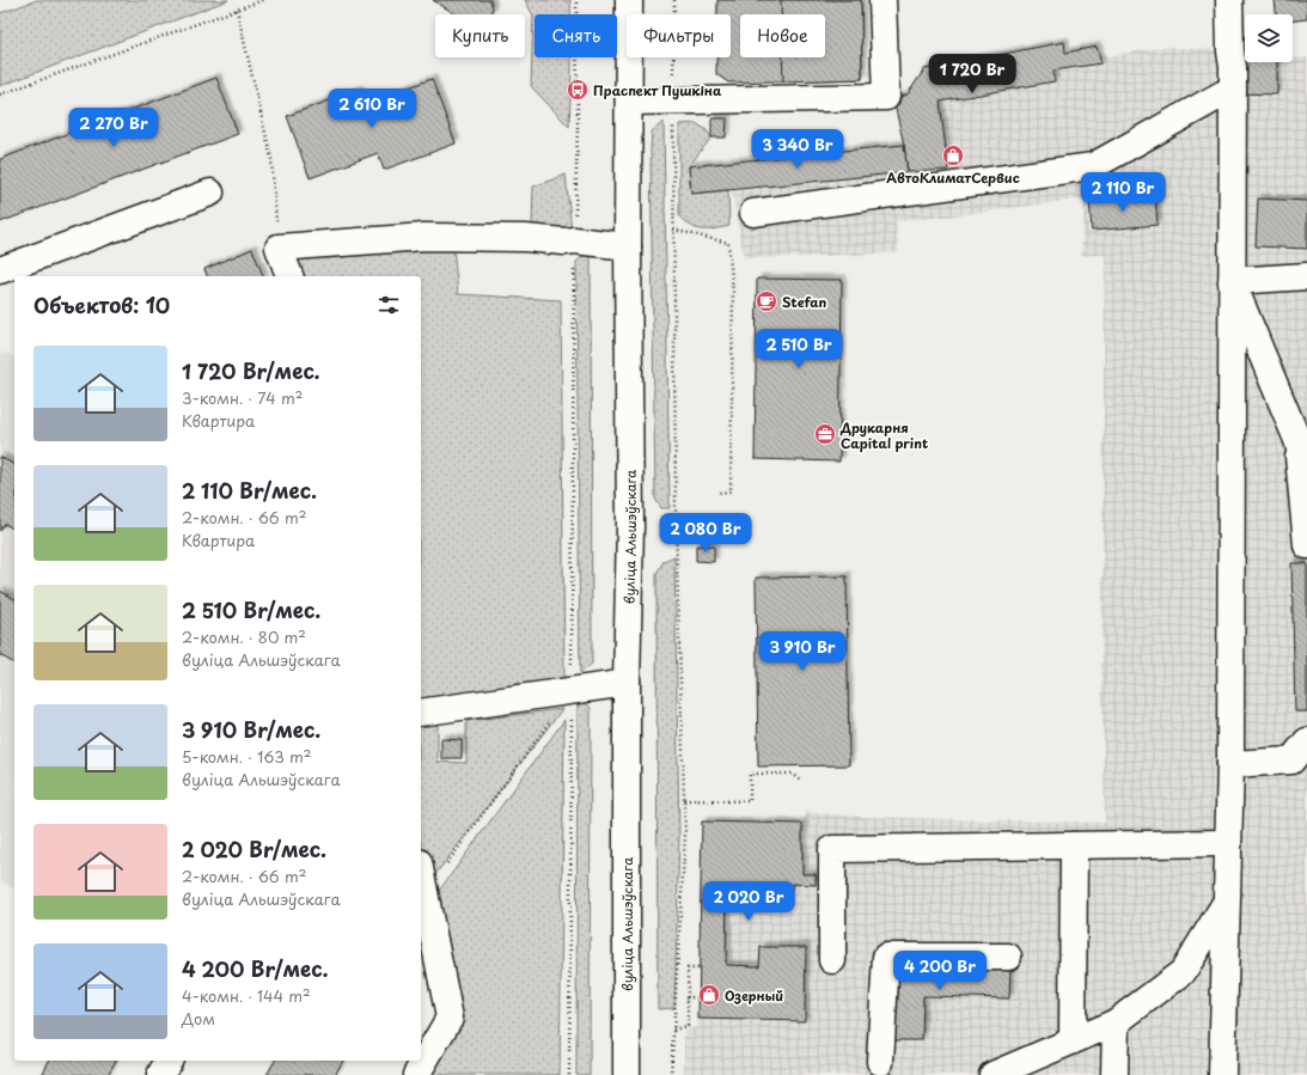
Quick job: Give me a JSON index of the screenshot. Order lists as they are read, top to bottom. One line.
{"streets":{"main road":["вуліца Альшэўскага"]},"places":{"bus stop":["Праспект Пушкіна"],"shop":["АвтоКлиматСервис","Озерный"],"cafe":["Stefan"],"office":["Друкарня Capital print"]},"page":{"chip":["Купить","Снять","Фильтры","Новое"],"price":["1 720 Br","2 610 Br","2 270 Br","3 340 Br","2 110 Br","2 510 Br","2 080 Br","3 910 Br","2 020 Br","4 200 Br"],"heading":"Объектов: 10","list":[{"name":"1 720 Br/мес.","note":"3-комн. · 74 m² · Квартира"},{"name":"2 110 Br/мес.","note":"2-комн. · 66 m² · Квартира"},{"name":"2 510 Br/мес.","note":"2-комн. · 80 m² · вуліца Альшэўскага"},{"name":"3 910 Br/мес.","note":"5-комн. · 163 m² · вуліца Альшэўскага"},{"name":"2 020 Br/мес.","note":"2-комн. · 66 m² · вуліца Альшэўскага"},{"name":"4 200 Br/мес.","note":"4-комн. · 144 m² · Дом"}]}}
